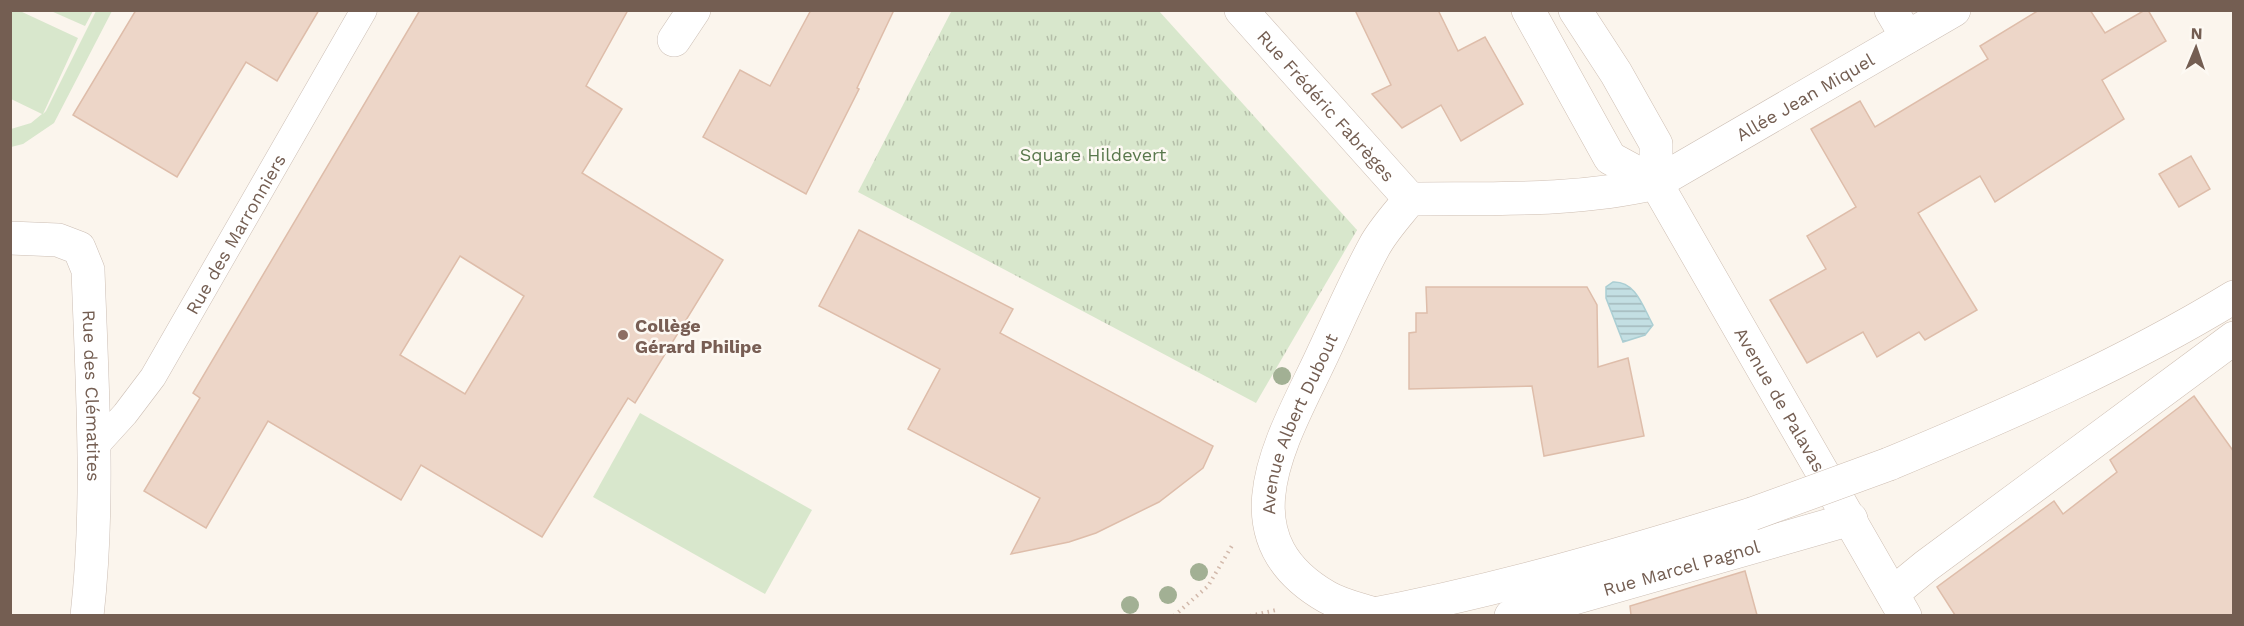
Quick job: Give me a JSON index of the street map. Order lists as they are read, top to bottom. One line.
{"streets":{"street":["Allée Jean Miquel","Rue Frédéric Fabrèges","Rue des Clématites","Avenue de Palavas","Avenue Albert Dubout","Rue Marcel Pagnol"],"lane":["Rue des Marronniers"]},"crossings":[["Allée Jean Miquel","Avenue de Palavas"],["Rue Frédéric Fabrèges","Avenue Albert Dubout"],["Rue des Marronniers","Rue des Clématites"],["Avenue de Palavas","Rue Marcel Pagnol"]],"parks":["Square Hildevert"],"places":["Collège Gérard Philipe"],"north":"top"}
